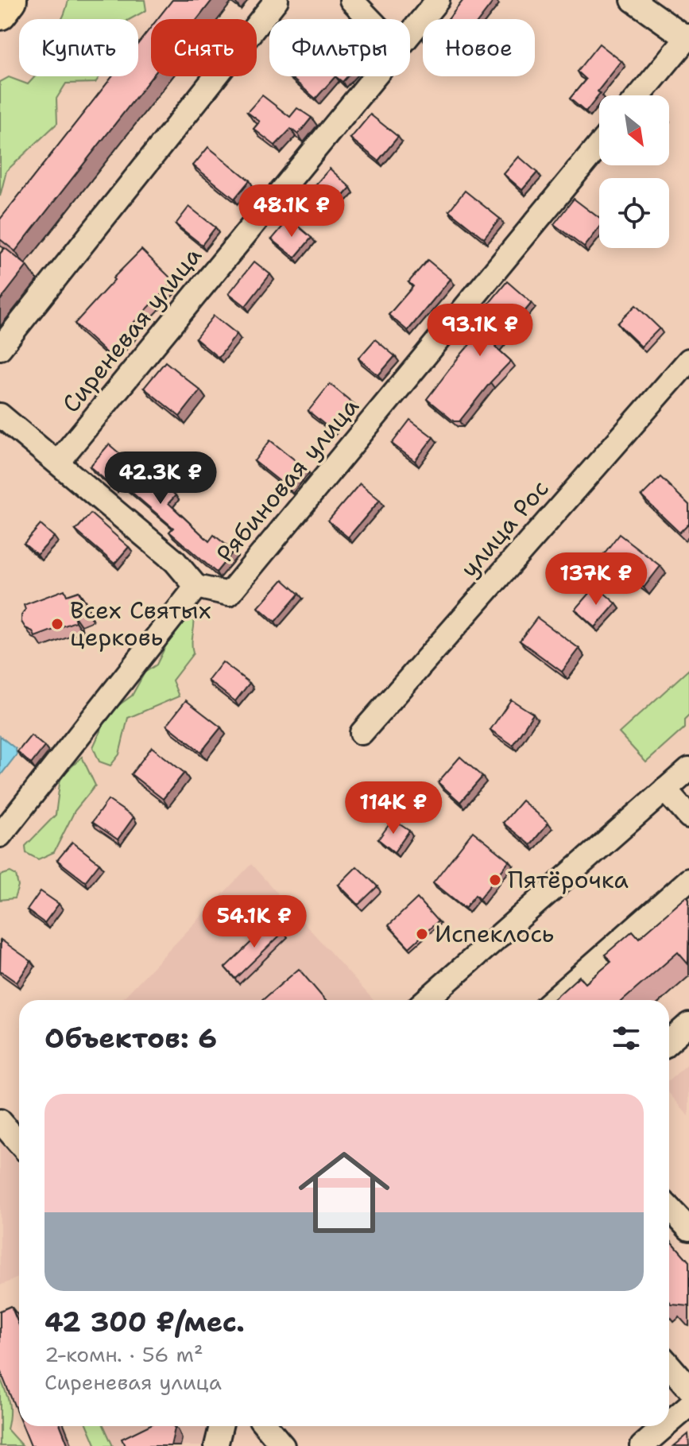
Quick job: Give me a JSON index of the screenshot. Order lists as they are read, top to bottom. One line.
{"streets":{"street":["Сиреневая улица","Рябиновая улица","улица Рос"]},"places":["Всех Святых церковь","Пятёрочка","Испеклось"],"north":"bottom right","page":{"chip":["Купить","Снять","Фильтры","Новое"],"price":["48.1K ₽","93.1K ₽","42.3K ₽","137K ₽","114K ₽","54.1K ₽"],"heading":"Объектов: 6","list":[{"name":"42 300 ₽/мес.","note":"2-комн. · 56 m² · Сиреневая улица"}]}}
